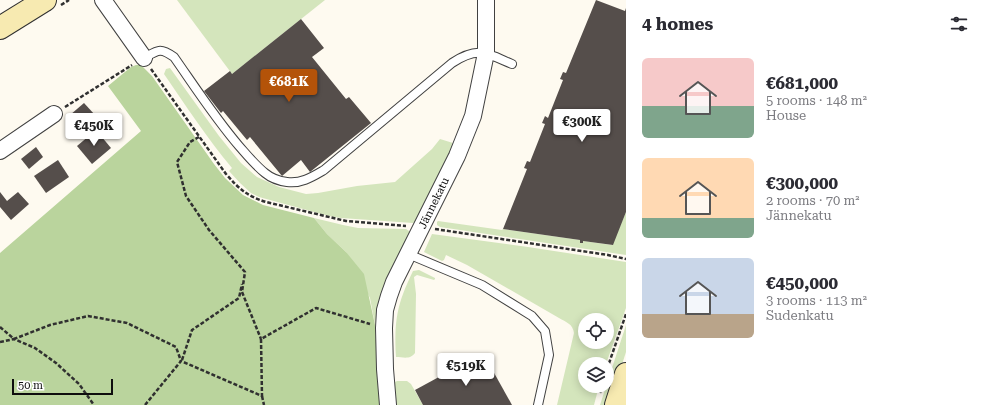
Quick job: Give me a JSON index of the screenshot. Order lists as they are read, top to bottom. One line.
{"streets":{"street":["Jännekatu"]},"scale_bar":"50 m","page":{"heading":"4 homes","list":[{"name":"€681,000","note":"5 rooms · 148 m² · House"},{"name":"€300,000","note":"2 rooms · 70 m² · Jännekatu"},{"name":"€450,000","note":"3 rooms · 113 m² · Sudenkatu"}],"price":["€681K","€300K","€450K","€519K"],"scale":"50 m"}}
